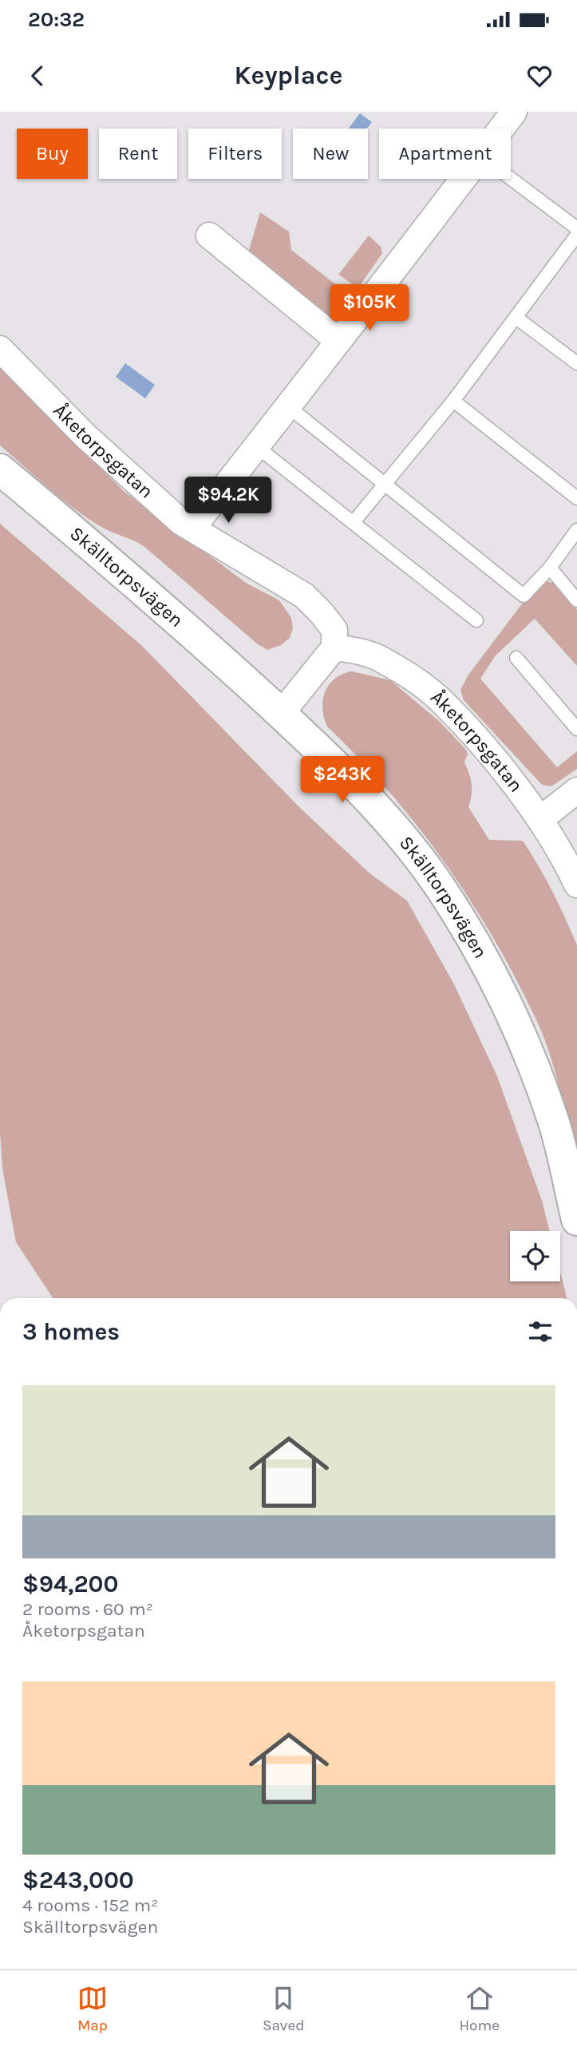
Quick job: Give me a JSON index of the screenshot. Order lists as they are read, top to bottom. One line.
{"streets":{"street":["Åketorpsgatan","Skälltorpsvägen"]},"page":{"status":"20:32","header":"Keyplace","chip":["Buy","Rent","Filters","New","Apartment"],"price":["$105K","$94.2K","$243K"],"heading":"3 homes","list":[{"name":"$94,200","note":"2 rooms · 60 m² · Åketorpsgatan"},{"name":"$243,000","note":"4 rooms · 152 m² · Skälltorpsvägen"}],"tabs":["Map","Saved","Home"]}}
